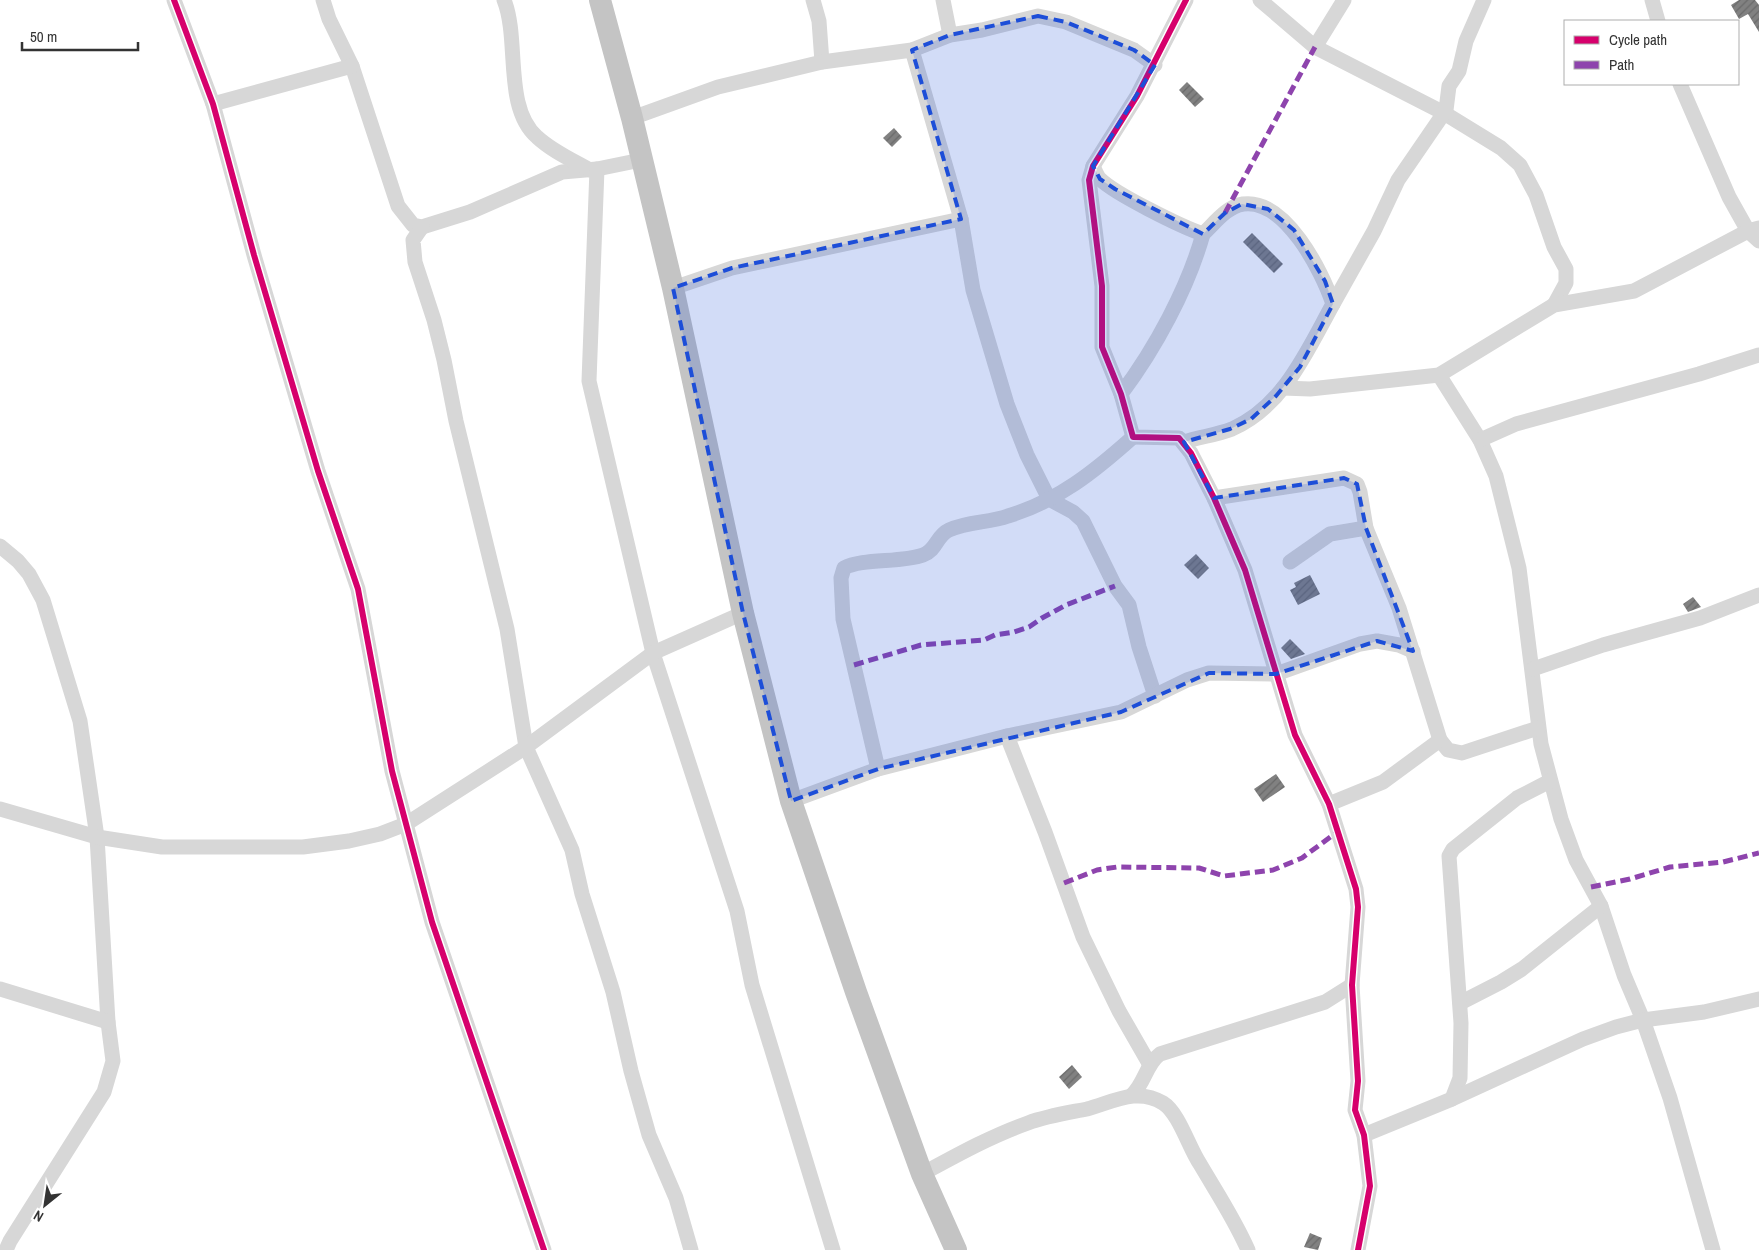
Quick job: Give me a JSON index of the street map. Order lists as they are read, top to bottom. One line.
{"legend":["Cycle path","Path"],"scale_bar":"50 m","north":"bottom left"}
